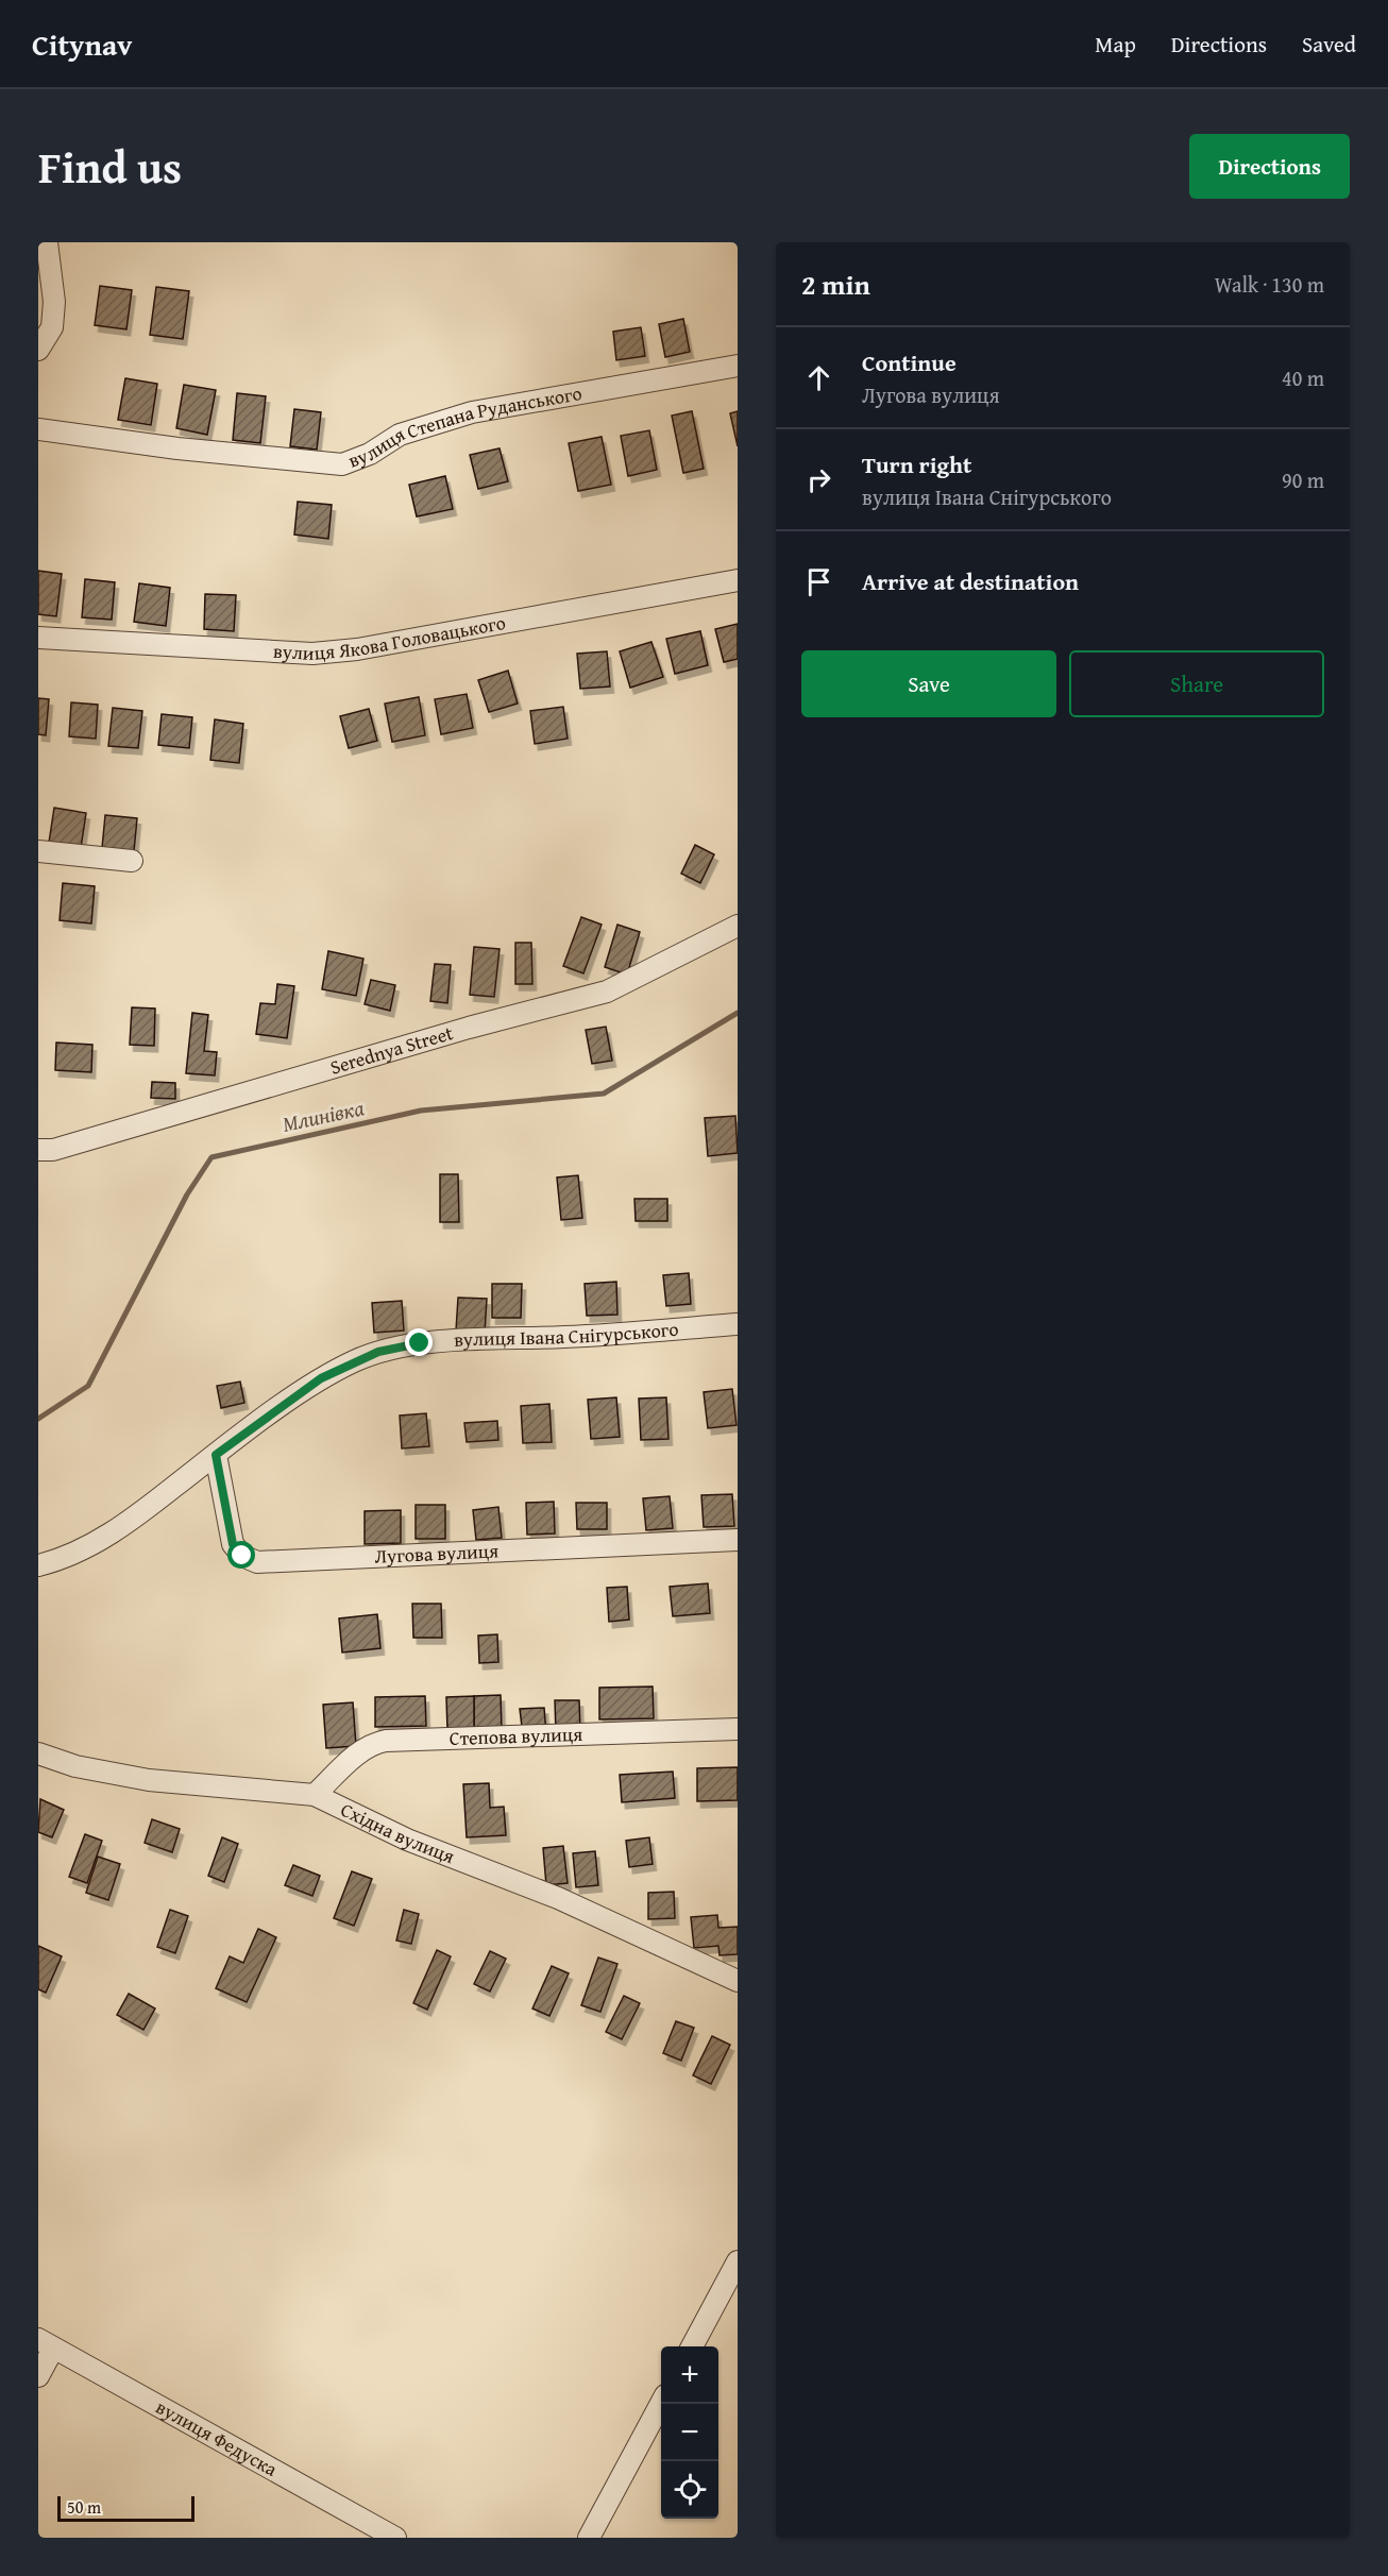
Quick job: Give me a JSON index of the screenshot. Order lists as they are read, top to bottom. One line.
{"streets":{"street":["вулиця Степана Руданського","вулиця Якова Головацького","Serednya Street","вулиця Івана Снігурського","Лугова вулиця","Степова вулиця","Східна вулиця","вулиця Федуска"]},"crossings":[["вулиця Івана Снігурського","Лугова вулиця"],["Степова вулиця","Східна вулиця"]],"water":["Млинівка"],"scale_bar":"50 m","page":{"header":"Citynav","nav":["Map","Directions","Saved"],"title":"Find us","buttons":["Directions",["Save","Share"]],"heading":["2 min","Walk · 130 m"],"list":[["Continue","Лугова вулиця","40 m"],["Turn right","вулиця Івана Снігурського","90 m"],"Arrive at destination"],"map_buttons":["+","−"],"scale":"50 m"}}
